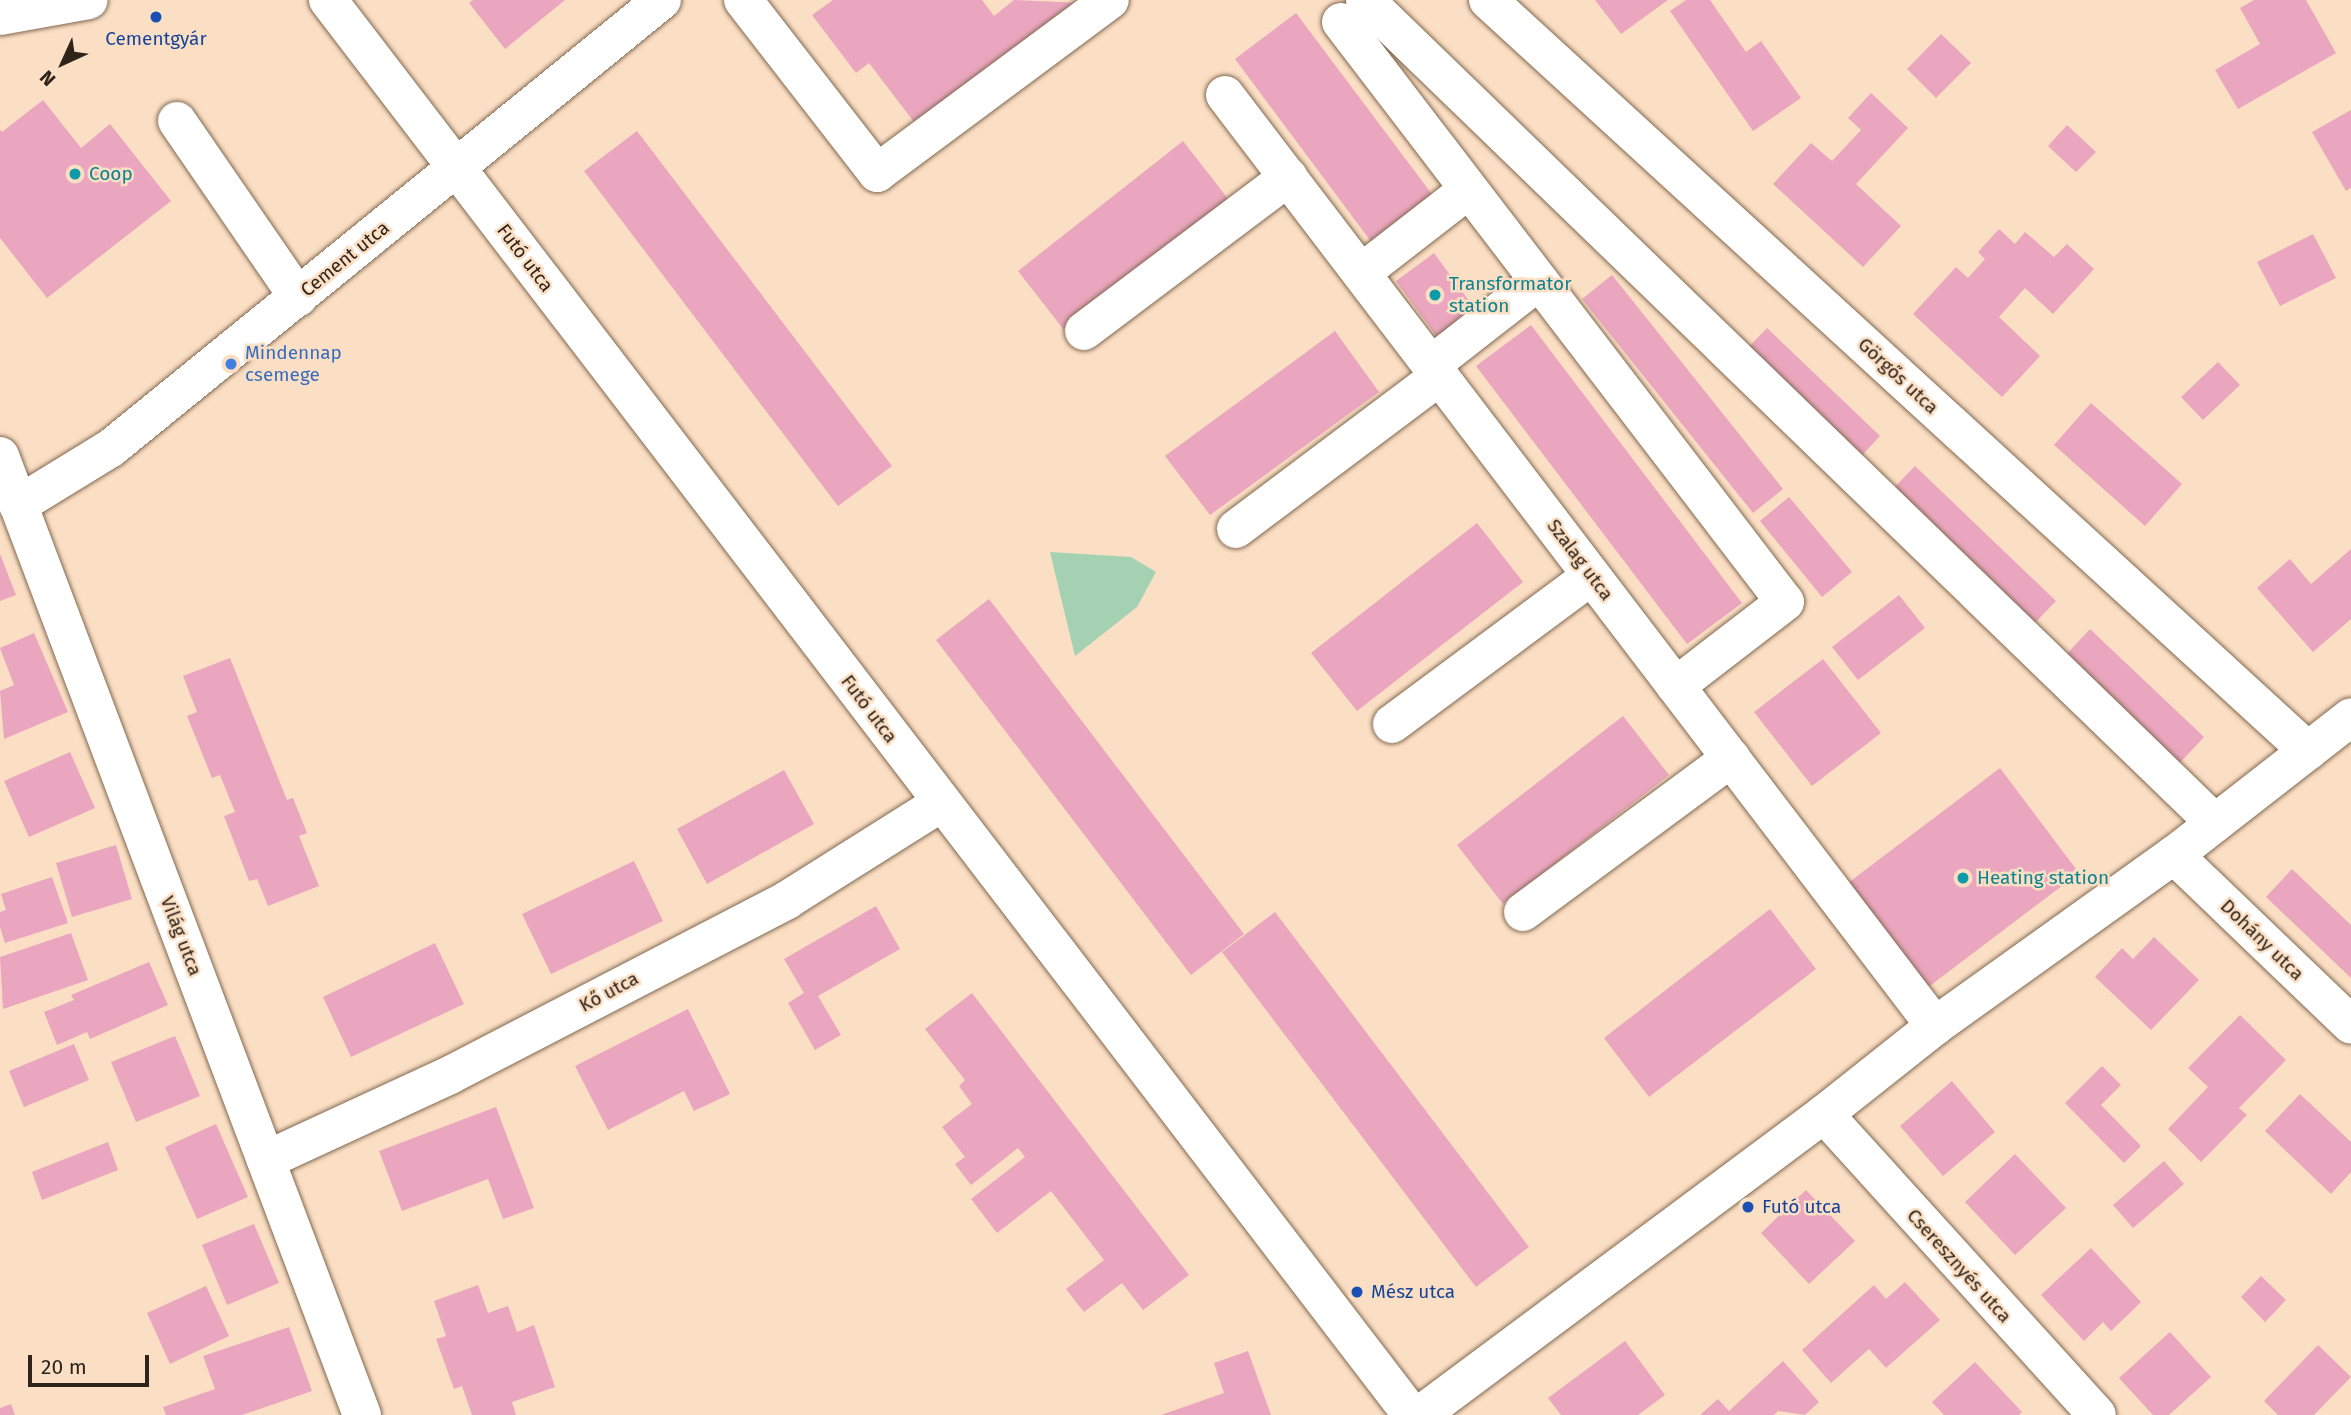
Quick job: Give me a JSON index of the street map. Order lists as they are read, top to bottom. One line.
{"streets":{"street":["Futó utca","Cement utca","Görgős utca","Szalag utca","Világ utca","Dohány utca","Kő utca","Cseresznyés utca"]},"crossings":[["Futó utca","Cement utca"],["Futó utca","Kő utca"],["Cement utca","Világ utca"],["Világ utca","Kő utca"]],"places":["Cementgyár","Coop","Transformator station","Mindennap csemege","Heating station","Futó utca","Mész utca"],"scale_bar":"20 m","north":"bottom left"}
